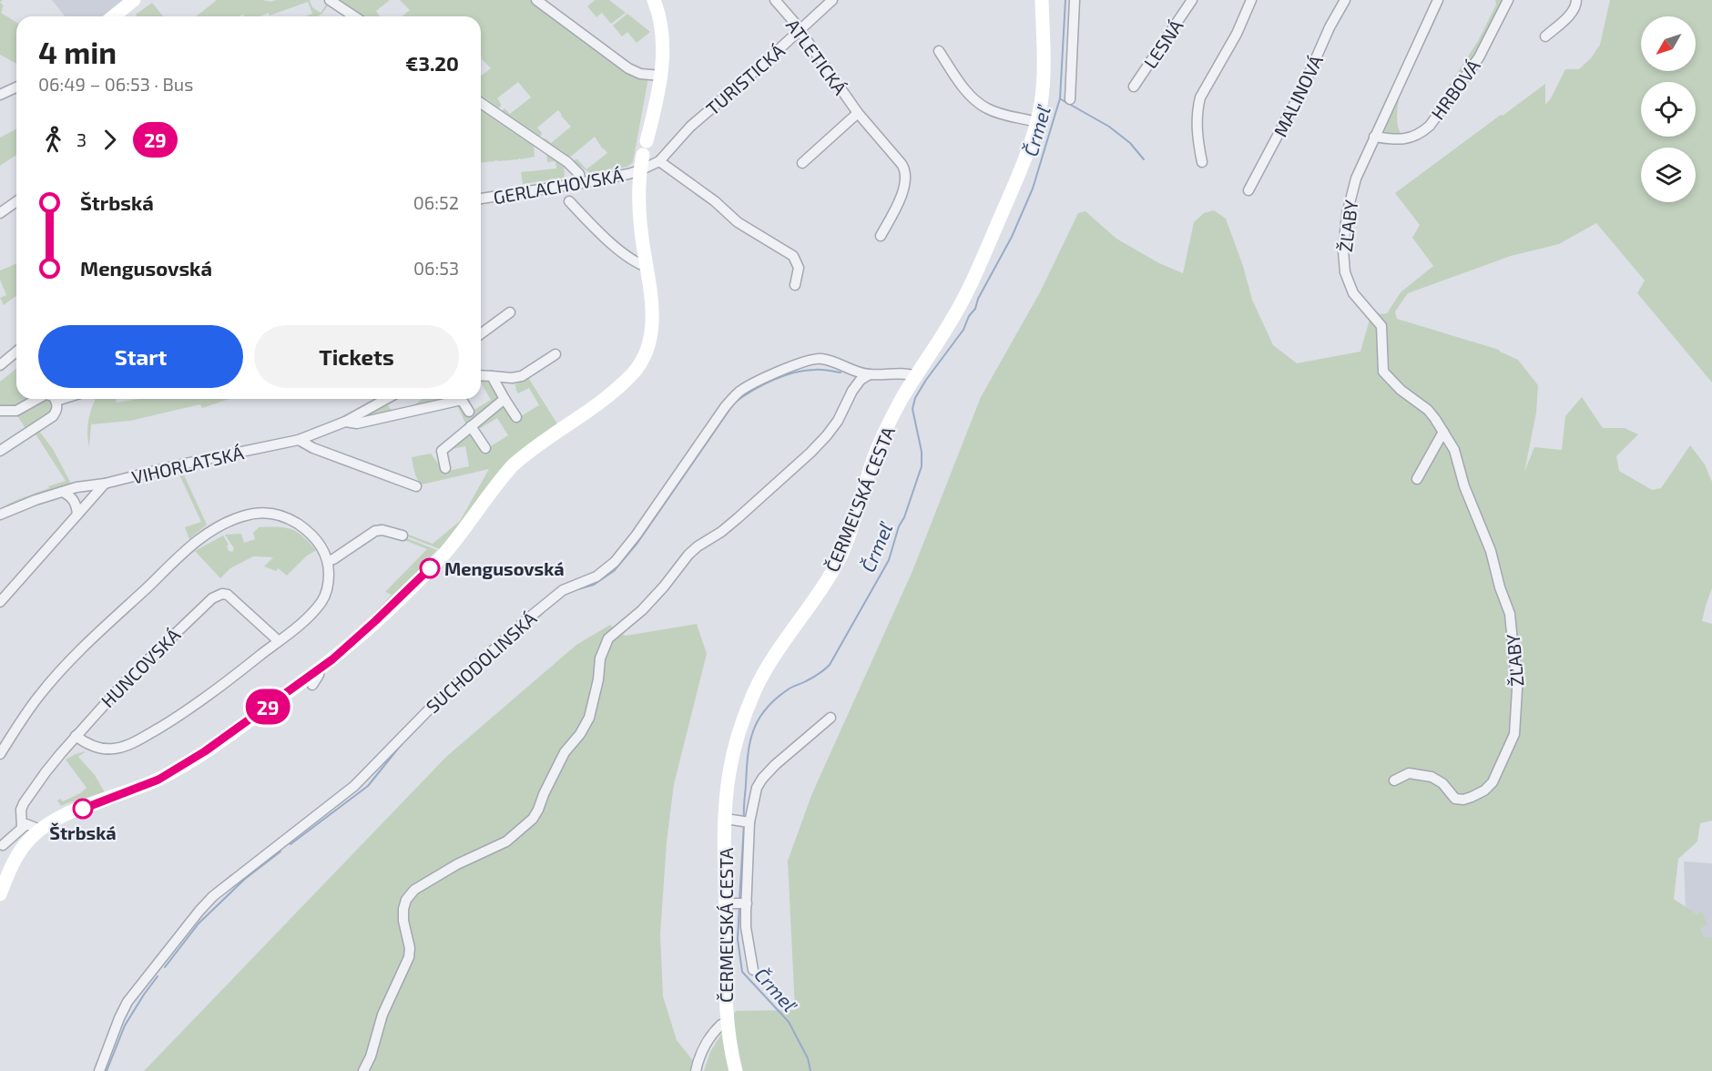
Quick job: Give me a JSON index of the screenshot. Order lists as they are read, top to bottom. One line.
{"streets":{"street":["LESNÁ","ATLETICKÁ","TURISTICKÁ","HRBOVÁ","MALINOVÁ","GERLACHOVSKÁ","ŽĽABY","VIHORLATSKÁ","ČERMEĽSKÁ CESTA","SUCHODOLINSKÁ","HUNCOVSKÁ"]},"crossings":[["ATLETICKÁ","TURISTICKÁ"],["TURISTICKÁ","GERLACHOVSKÁ"],["HRBOVÁ","ŽĽABY"],["ČERMEĽSKÁ CESTA","SUCHODOLINSKÁ"]],"water":["Črmeľ"],"places":["Mengusovská","Štrbská"],"lines":["bus line 29"],"north":"bottom left","page":{"on_map":"29","heading":["4 min","06:49 – 06:53 · Bus","€3.20"],"legs":["3","29"],"list":[{"name":"Štrbská","value":"06:52"},{"name":"Mengusovská","value":"06:53"}],"buttons":["Start","Tickets"]}}
